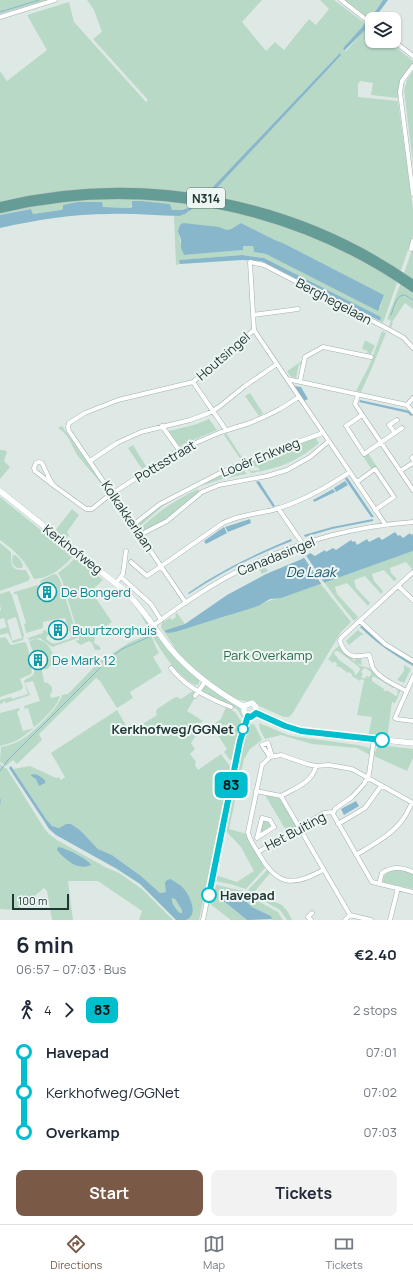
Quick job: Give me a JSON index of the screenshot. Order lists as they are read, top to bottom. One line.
{"streets":{"main road":["N314"],"street":["Berghegelaan","Houtsingel","Looër Enkweg","Pottsstraat","Kolkakkerlaan","Kerkhofweg","Canadasingel","Het Buiting"]},"crossings":[["Berghegelaan","Houtsingel"],["Houtsingel","Kolkakkerlaan"],["Looër Enkweg","Kolkakkerlaan"],["Pottsstraat","Kolkakkerlaan"],["Kolkakkerlaan","Canadasingel"],["Kerkhofweg","Canadasingel"]],"water":["De Laak"],"parks":["Park Overkamp"],"places":{"building":["De Bongerd","Buurtzorghuis","De Mark 12"],"other":["Kerkhofweg/GGNet","Havepad"]},"lines":["bus line 83"],"scale_bar":"100 m","page":{"on_map":"83","scale":"100 m","heading":["6 min","06:57 – 07:03 · Bus","€2.40"],"legs":["4","83","2 stops"],"list":[{"name":"Havepad","value":"07:01"},{"name":"Kerkhofweg/GGNet","value":"07:02"},{"name":"Overkamp","value":"07:03"}],"buttons":["Start","Tickets"],"tabs":["Directions","Map","Tickets"]}}
